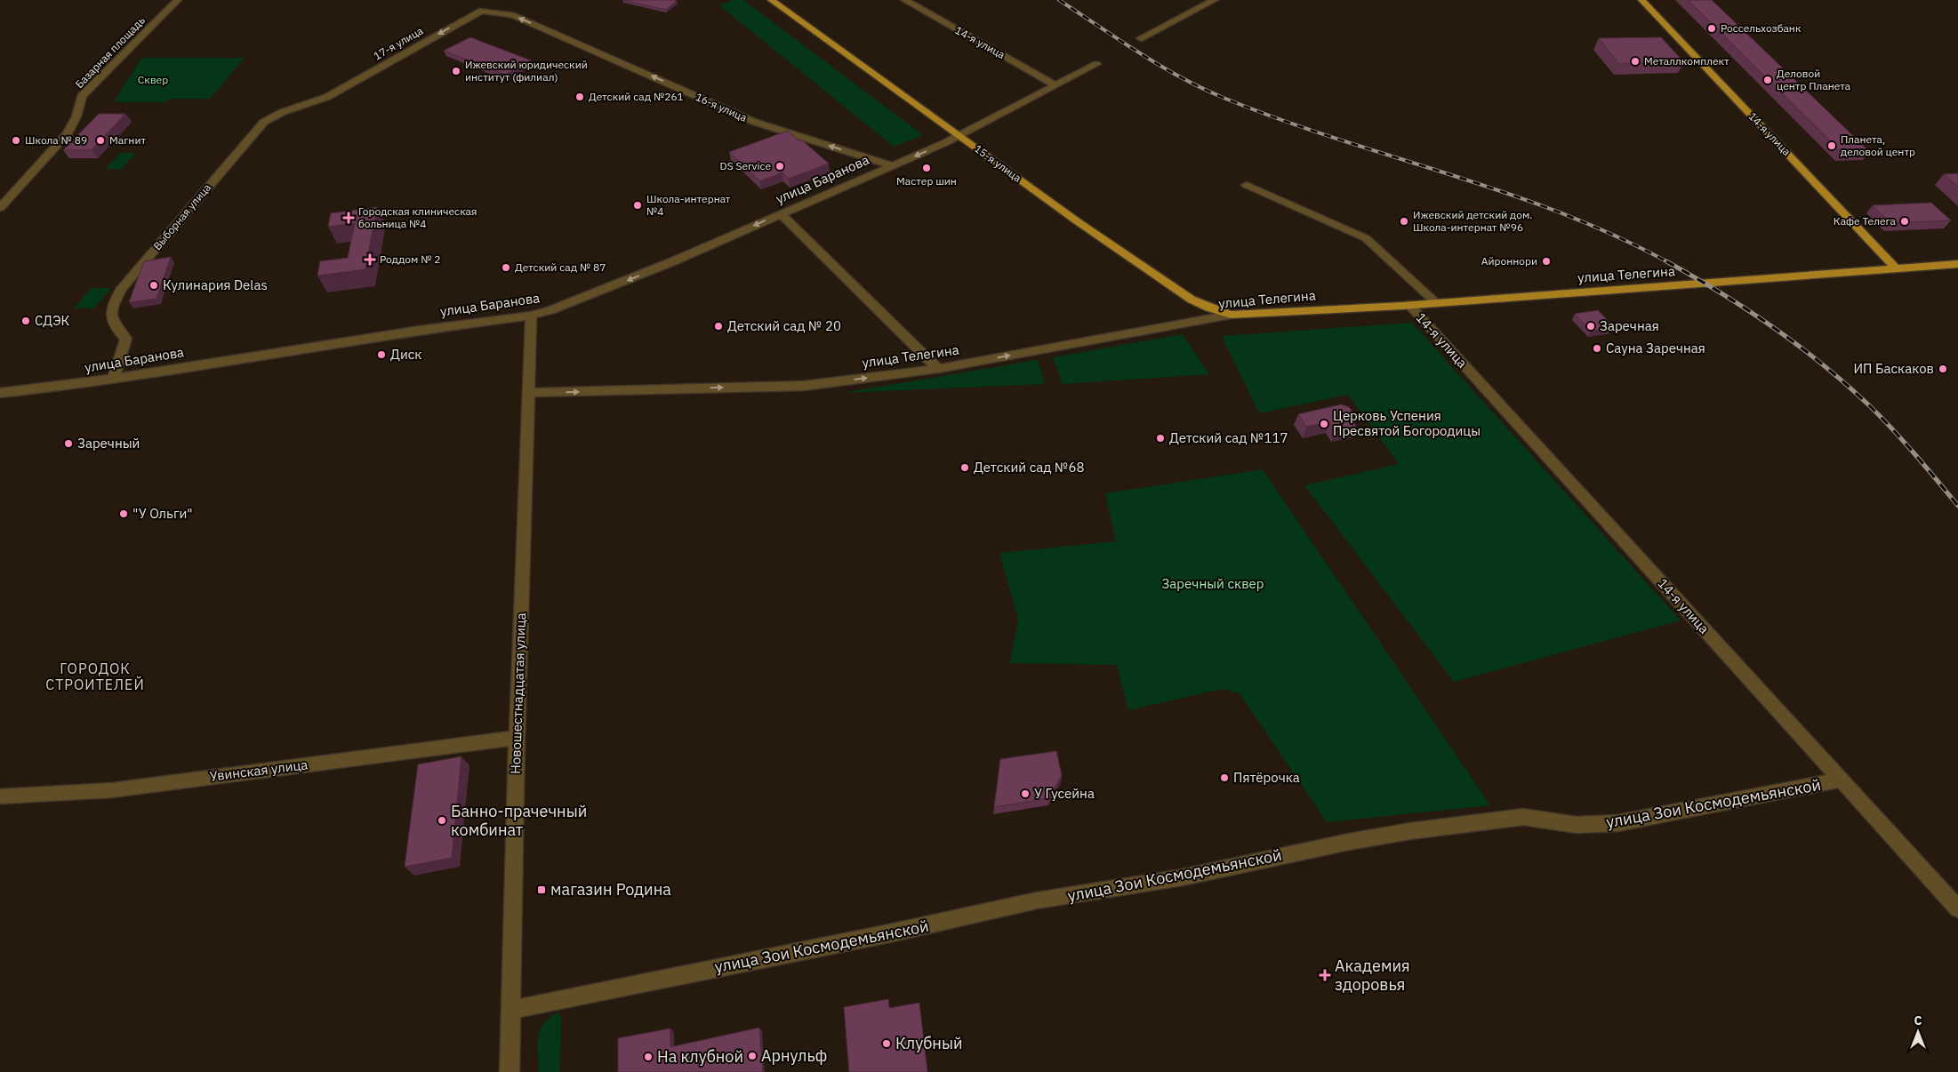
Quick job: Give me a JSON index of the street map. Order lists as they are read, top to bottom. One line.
{"streets":{"main road":["14-я улица","15-я улица","улица Телегина"],"street":["17-я улица","Базарная площадь","16-я улица","улица Баранова","Выборная улица","Новошестнадцатая улица","Увинская улица","улица Зои Космодемьянской"]},"crossings":[["14-я улица","улица Баранова"],["14-я улица","улица Телегина"],["14-я улица","улица Зои Космодемьянской"],["17-я улица","16-я улица"],["17-я улица","Выборная улица"],["16-я улица","улица Баранова"],["15-я улица","улица Баранова"],["15-я улица","улица Телегина"],["улица Баранова","Выборная улица"],["улица Баранова","Новошестнадцатая улица"],["улица Телегина","Новошестнадцатая улица"],["Новошестнадцатая улица","Увинская улица"],["Новошестнадцатая улица","улица Зои Космодемьянской"]],"one_way":["17-я улица","16-я улица","улица Телегина"],"districts":["ГОРОДОК СТРОИТЕЛЕЙ"],"parks":["Сквер","Заречный сквер"],"places":{"other":["Россельхозбанк","Металлкомплект","Ижевский юридический институт (филиал)","Деловой центр Планета","Детский сад №261","Школа № 89","Магнит","Планета, деловой центр","DS Service","Мастер шин","Школа-интернат №4","Ижевский детский дом. Школа-интернат №96","Кафе Телега","Айроннори","Детский сад № 87","Кулинария Delas","СДЭК","Детский сад № 20","Заречная","Сауна Заречная","Диск","ИП Баскаков","Церковь Успения Пресвятой Богородицы","Детский сад №117","Заречный","Детский сад №68","\"У Ольги\"","Пятёрочка","У Гусейна","Банно-прачечный комбинат","Клубный","Арнульф","На клубной"],"health":["Городская клиническая больница №4","Роддом № 2","Академия здоровья"],"transit":["магазин Родина"]},"north":"top"}
